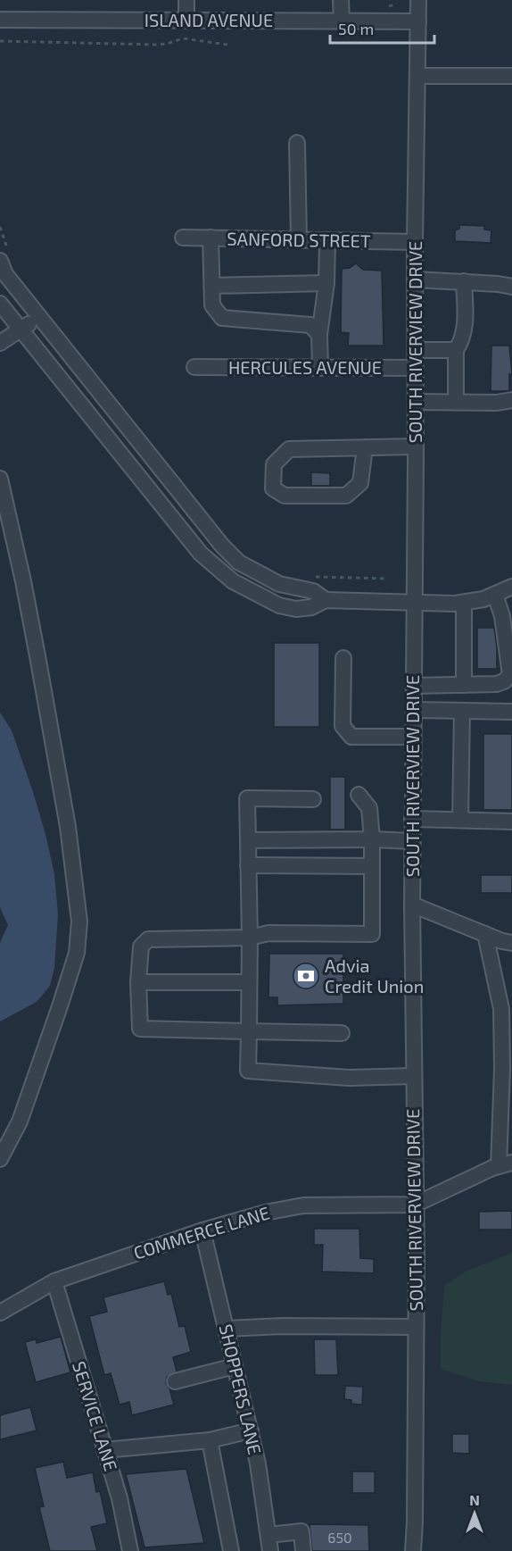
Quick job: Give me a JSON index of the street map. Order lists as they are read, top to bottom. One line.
{"streets":{"street":["ISLAND AVENUE","SANFORD STREET","SOUTH RIVERVIEW DRIVE","HERCULES AVENUE","COMMERCE LANE","SHOPPERS LANE","SERVICE LANE"]},"crossings":[["ISLAND AVENUE","SOUTH RIVERVIEW DRIVE"],["SANFORD STREET","SOUTH RIVERVIEW DRIVE"],["SOUTH RIVERVIEW DRIVE","HERCULES AVENUE"],["SOUTH RIVERVIEW DRIVE","COMMERCE LANE"],["COMMERCE LANE","SHOPPERS LANE"],["COMMERCE LANE","SERVICE LANE"]],"places":{"bank":["Advia Credit Union"]},"house_numbers":["650"],"scale_bar":"50 m","north":"top"}
